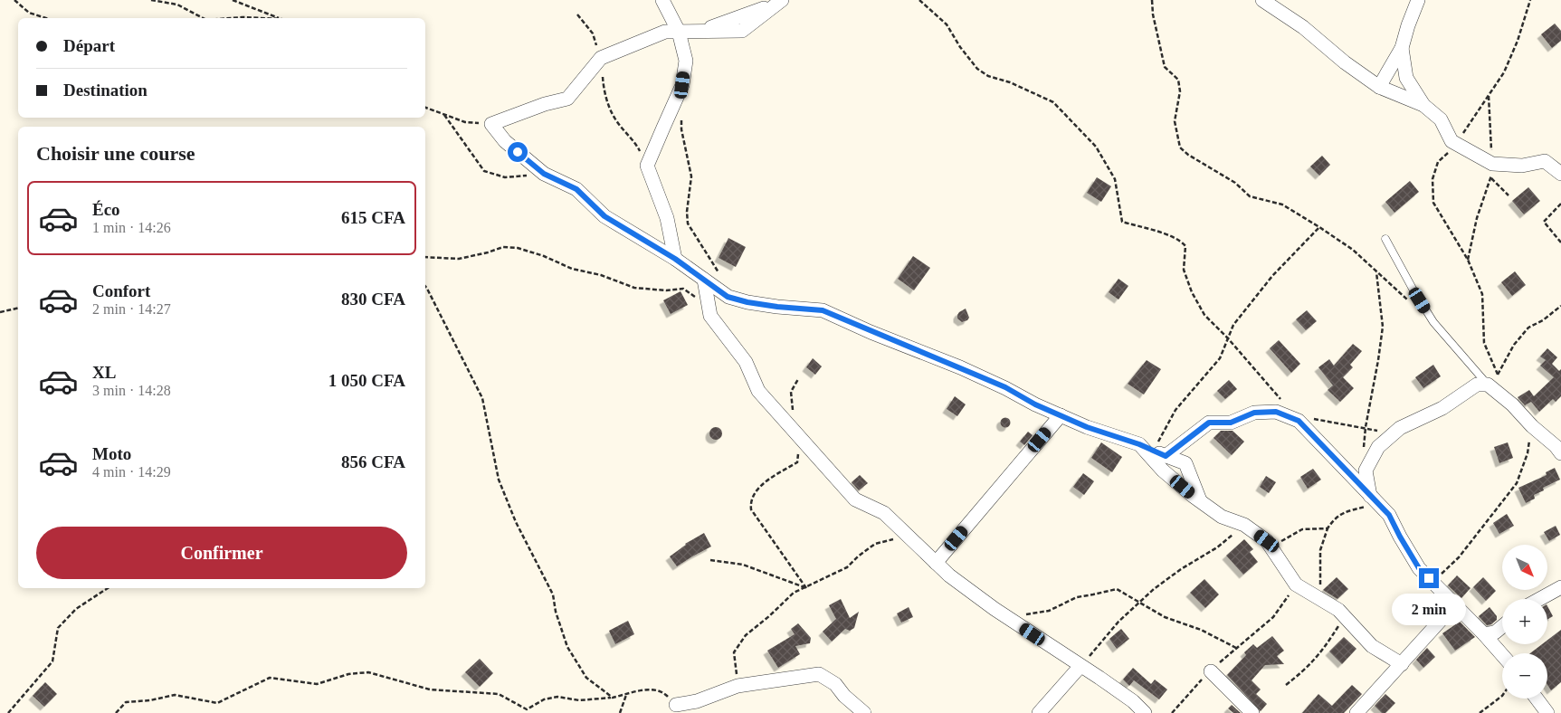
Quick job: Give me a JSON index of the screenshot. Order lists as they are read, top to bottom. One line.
{"north":"bottom right","page":{"banner":["Départ","Destination"],"heading":"Choisir une course","list":[{"name":"Éco","note":"1 min · 14:26","value":"615 CFA"},{"name":"Confort","note":"2 min · 14:27","value":"830 CFA"},{"name":"XL","note":"3 min · 14:28","value":"1 050 CFA"},{"name":"Moto","note":"4 min · 14:29","value":"856 CFA"}],"buttons":"Confirmer","map_buttons":["+","−"],"bubble":"2 min"}}
